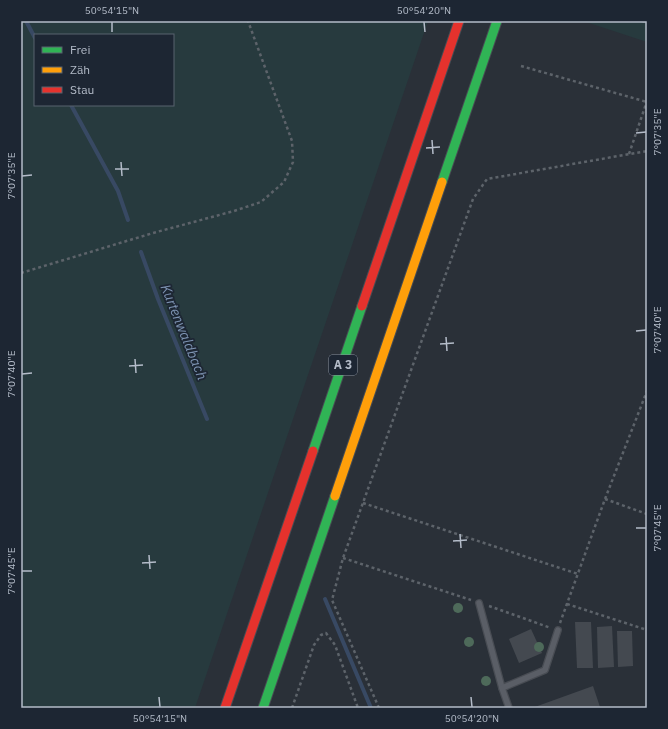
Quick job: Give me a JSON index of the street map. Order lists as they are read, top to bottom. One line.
{"streets":{"highway":["A 3"]},"water":["Kurtenwaldbach"],"legend":["Frei","Zäh","Stau"],"coordinates":["50°54'15\"N","50°54'20\"N","7°07'35\"E","7°07'40\"E","7°07'45\"E"]}
